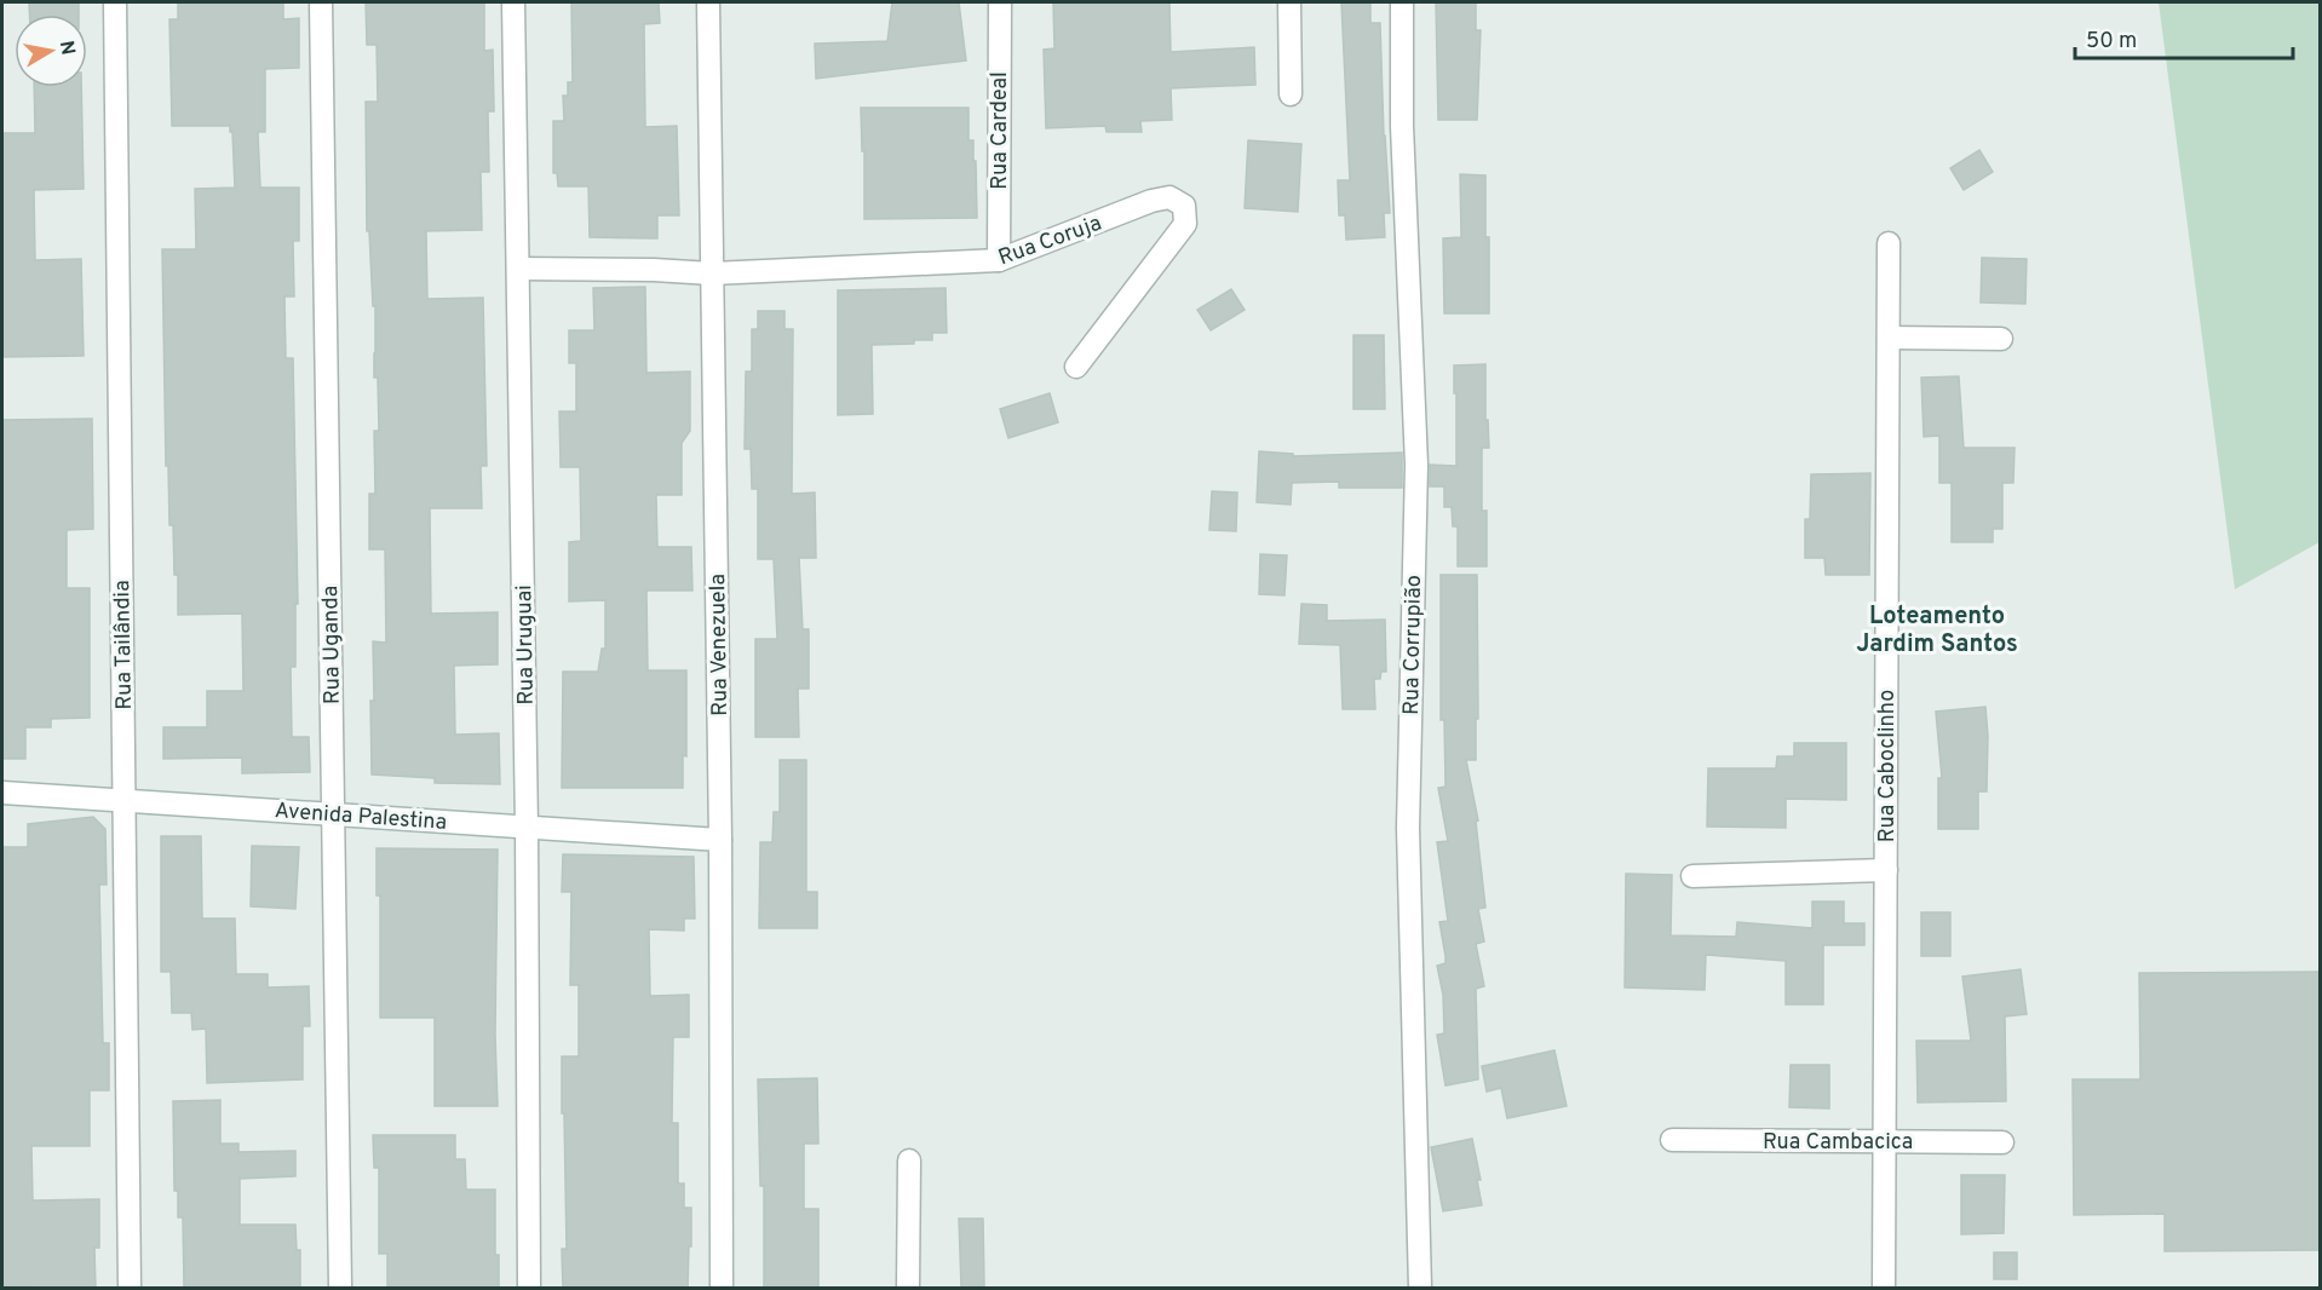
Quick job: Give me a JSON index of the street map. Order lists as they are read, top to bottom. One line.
{"streets":{"street":["Rua Cardeal","Rua Coruja","Rua Tailândia","Rua Uganda","Rua Uruguai","Rua Venezuela","Rua Corrupião","Rua Caboclinho","Avenida Palestina","Rua Cambacica"]},"crossings":[["Rua Cardeal","Rua Coruja"],["Rua Coruja","Rua Uruguai"],["Rua Coruja","Rua Venezuela"],["Rua Tailândia","Avenida Palestina"],["Rua Uganda","Avenida Palestina"],["Rua Uruguai","Avenida Palestina"],["Rua Venezuela","Avenida Palestina"],["Rua Caboclinho","Rua Cambacica"]],"districts":["Loteamento Jardim Santos"],"scale_bar":"50 m","north":"right"}
